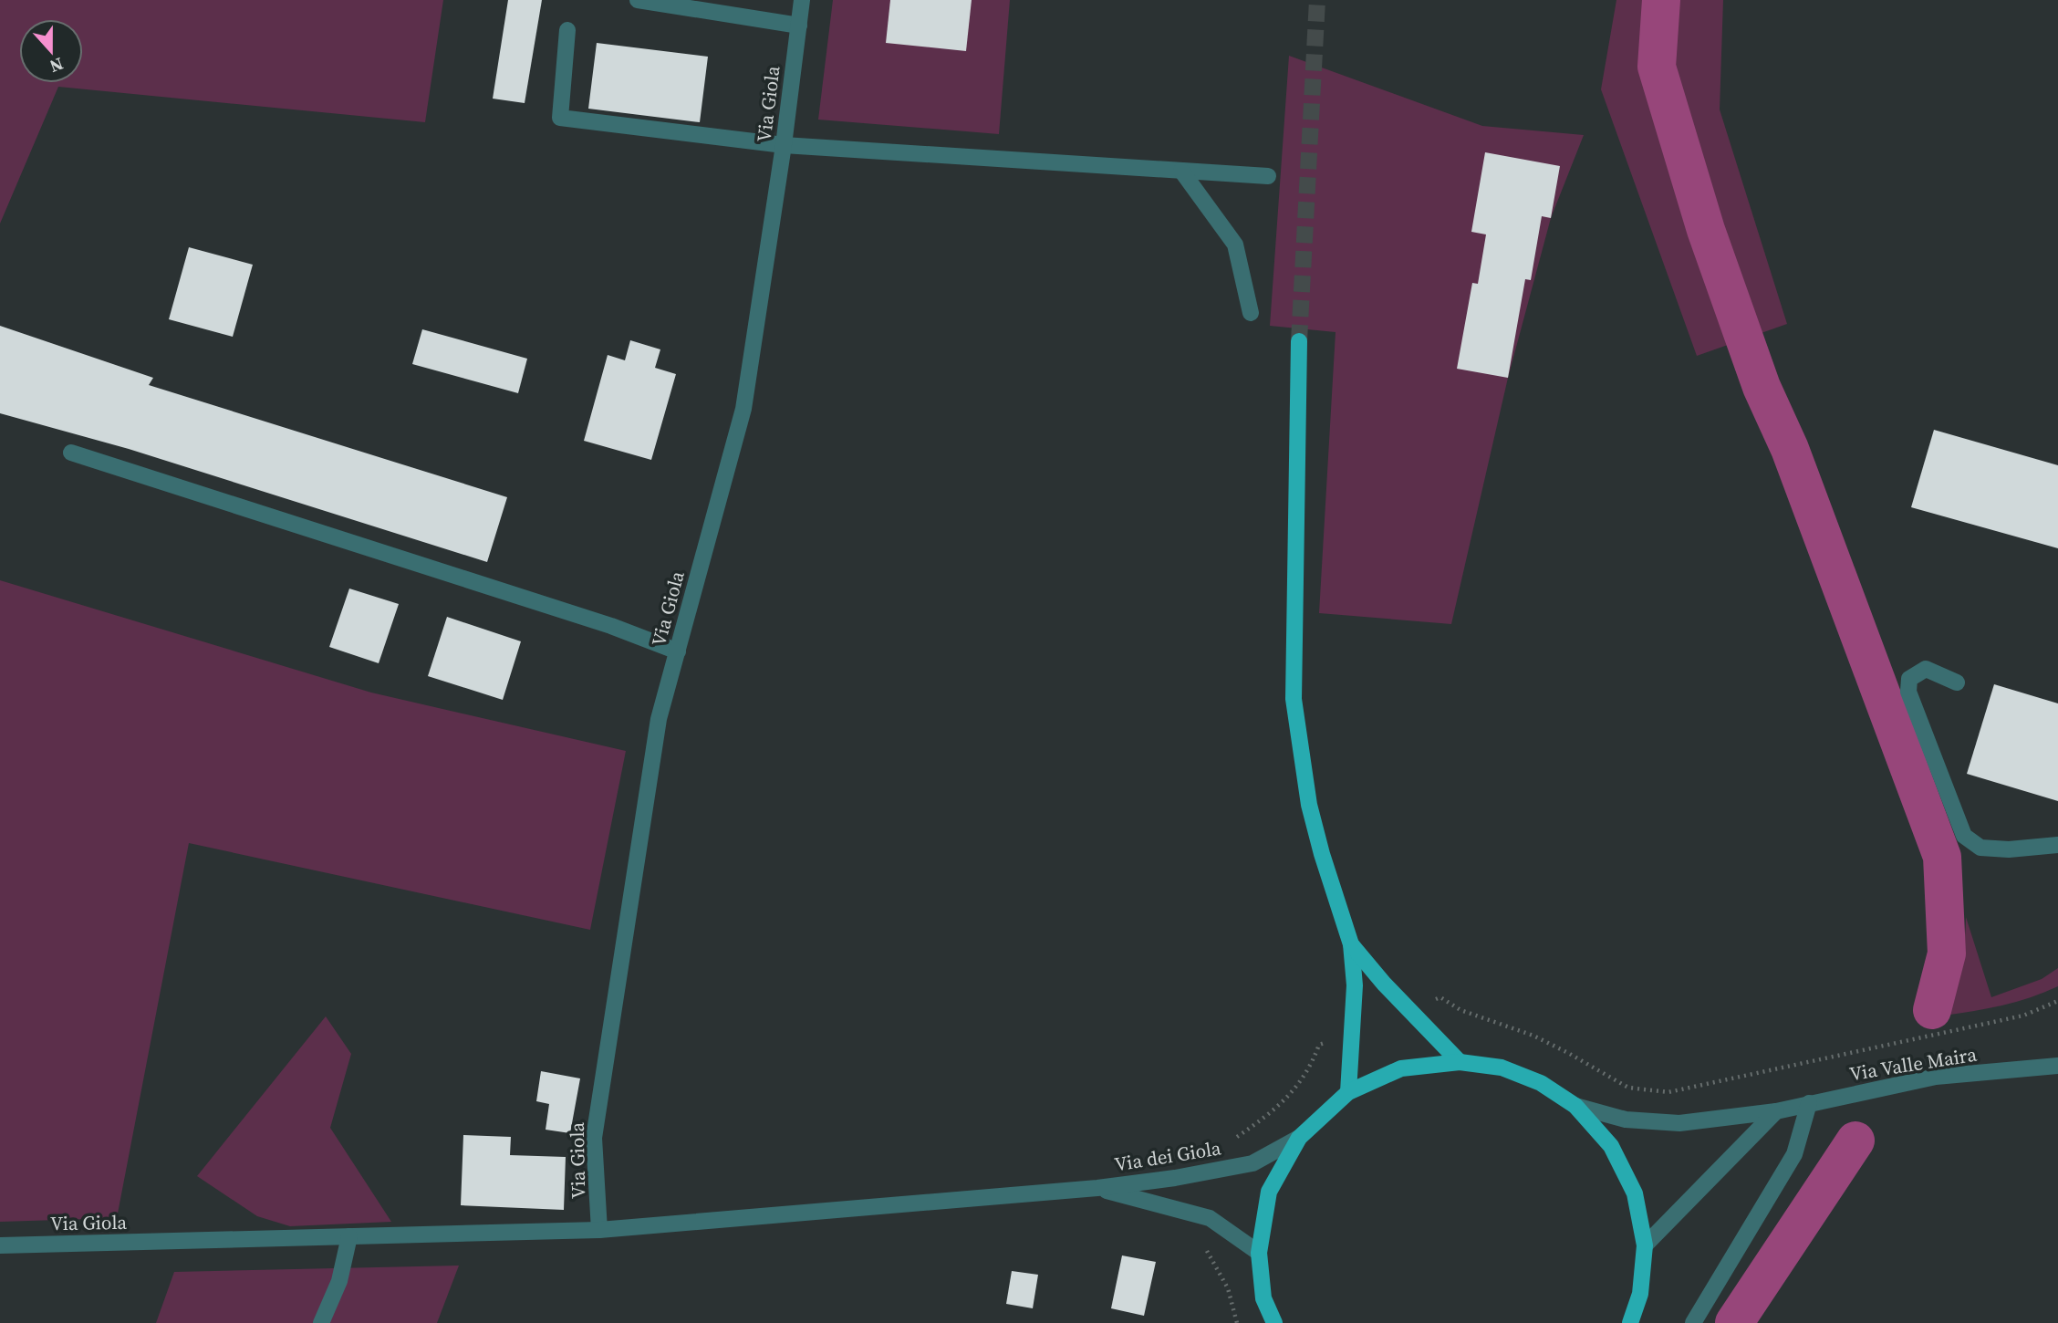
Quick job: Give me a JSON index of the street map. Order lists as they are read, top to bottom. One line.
{"streets":{"street":["Via Giola","Via Valle Maira","Via dei Giola"]},"crossings":[["Via Giola","Via dei Giola"]],"north":"bottom"}
